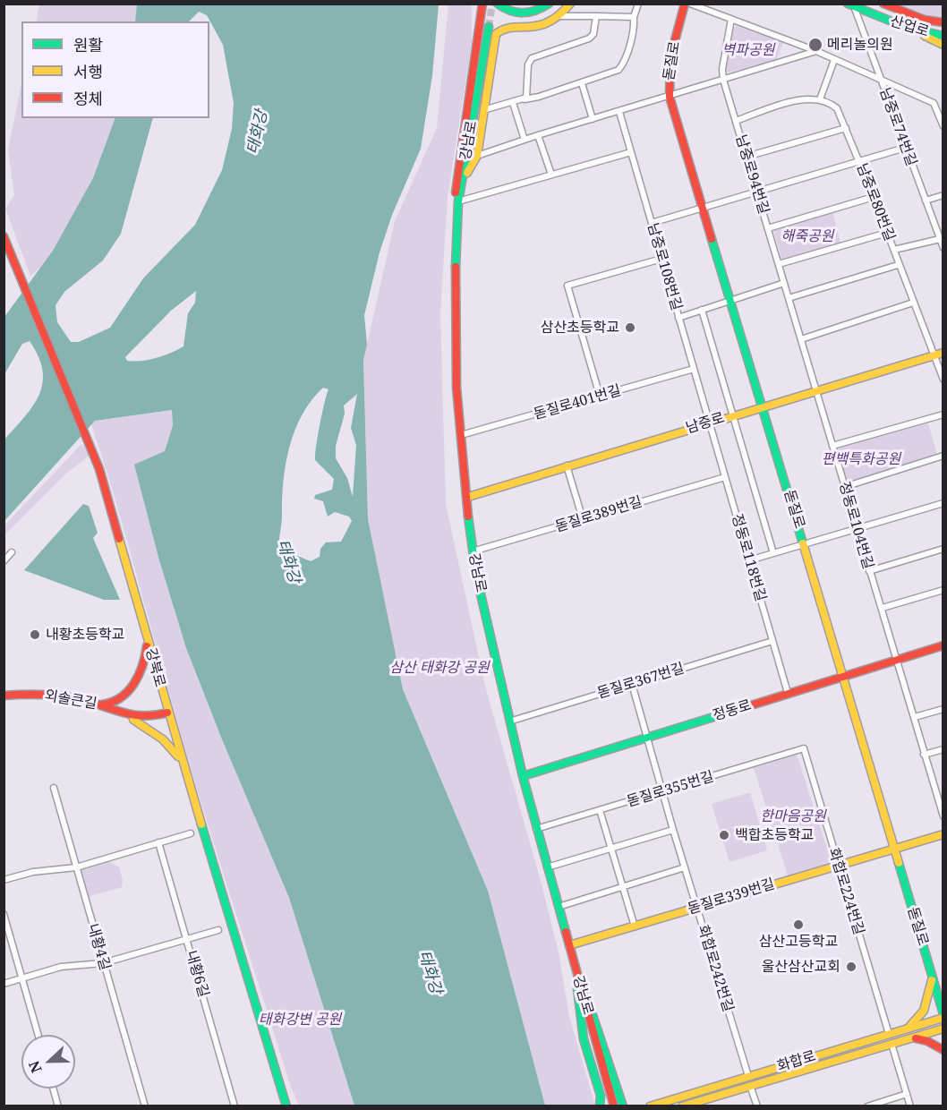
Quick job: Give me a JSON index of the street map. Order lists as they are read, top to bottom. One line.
{"streets":{"main road":["산업로","돋질로","강남로","남중로","강북로","외솔큰길","정동로","돋질로339번길","화합로"],"street":["남중로74번길","남중로94번길","남중로80번길","남중로108번길","돋질로401번길","돋질로389번길","정동로104번길","정동로118번길","돋질로367번길","돋질로355번길","화합로224번길","내황4길","화합로242번길","내황6길"]},"crossings":[["산업로","남중로74번길"],["돋질로","남중로"],["돋질로","정동로"],["돋질로","돋질로339번길"],["돋질로","화합로"],["강남로","돋질로401번길"],["강남로","남중로"],["강남로","돋질로389번길"],["강남로","돋질로367번길"],["강남로","정동로"],["강남로","돋질로355번길"],["강남로","돋질로339번길"],["남중로94번길","남중로"],["남중로94번길","정동로104번길"],["남중로80번길","남중로"],["남중로108번길","돋질로401번길"],["남중로108번길","남중로"],["남중로108번길","정동로118번길"],["남중로","정동로104번길"],["남중로","정동로118번길"],["돋질로389번길","정동로118번길"],["정동로104번길","정동로"],["정동로118번길","돋질로367번길"],["정동로118번길","정동로"],["강북로","외솔큰길"],["돋질로367번길","화합로242번길"],["정동로","화합로242번길"],["돋질로355번길","화합로224번길"],["돋질로355번길","화합로242번길"],["화합로224번길","돋질로339번길"],["화합로224번길","화합로"],["돋질로339번길","화합로242번길"],["화합로242번길","화합로"]],"water":["태화강"],"parks":["벽파공원","해죽공원","편백특화공원","삼산 태화강 공원","한마음공원","태화강변 공원"],"places":["메리놀의원","삼산초등학교","내황초등학교","백합초등학교","삼산고등학교","울산삼산교회"],"legend":["원활","서행","정체"],"north":"left"}
